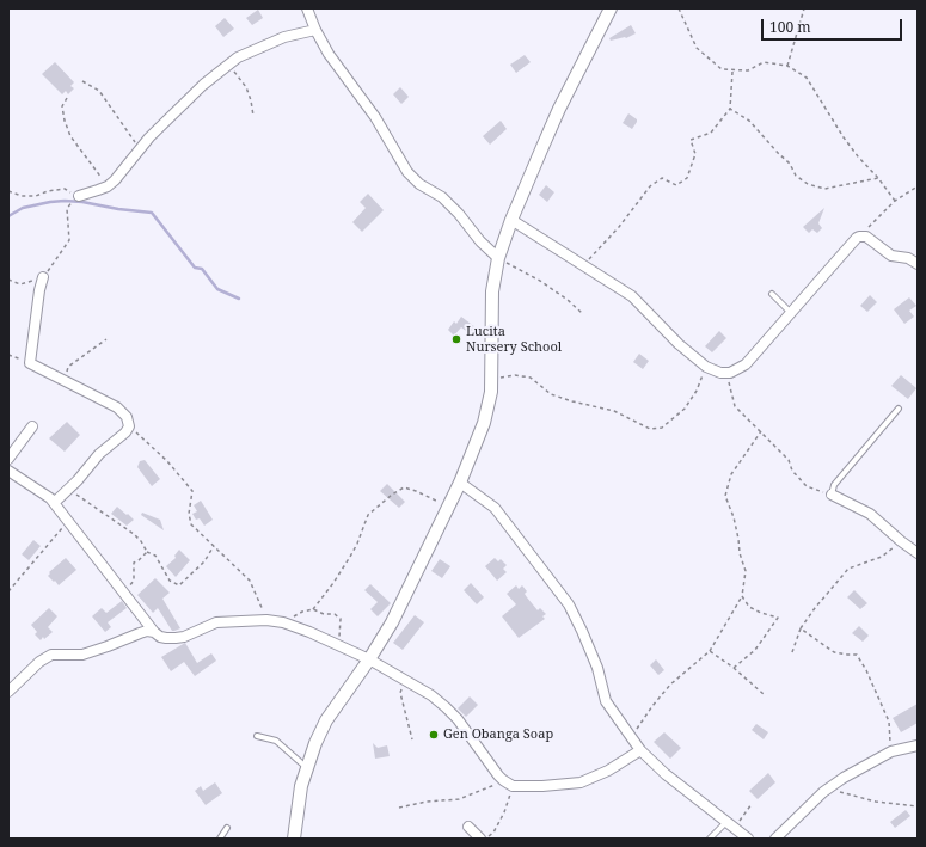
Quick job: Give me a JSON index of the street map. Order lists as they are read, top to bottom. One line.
{"places":["Lucita Nursery School","Gen Obanga Soap"],"scale_bar":"100 m"}
